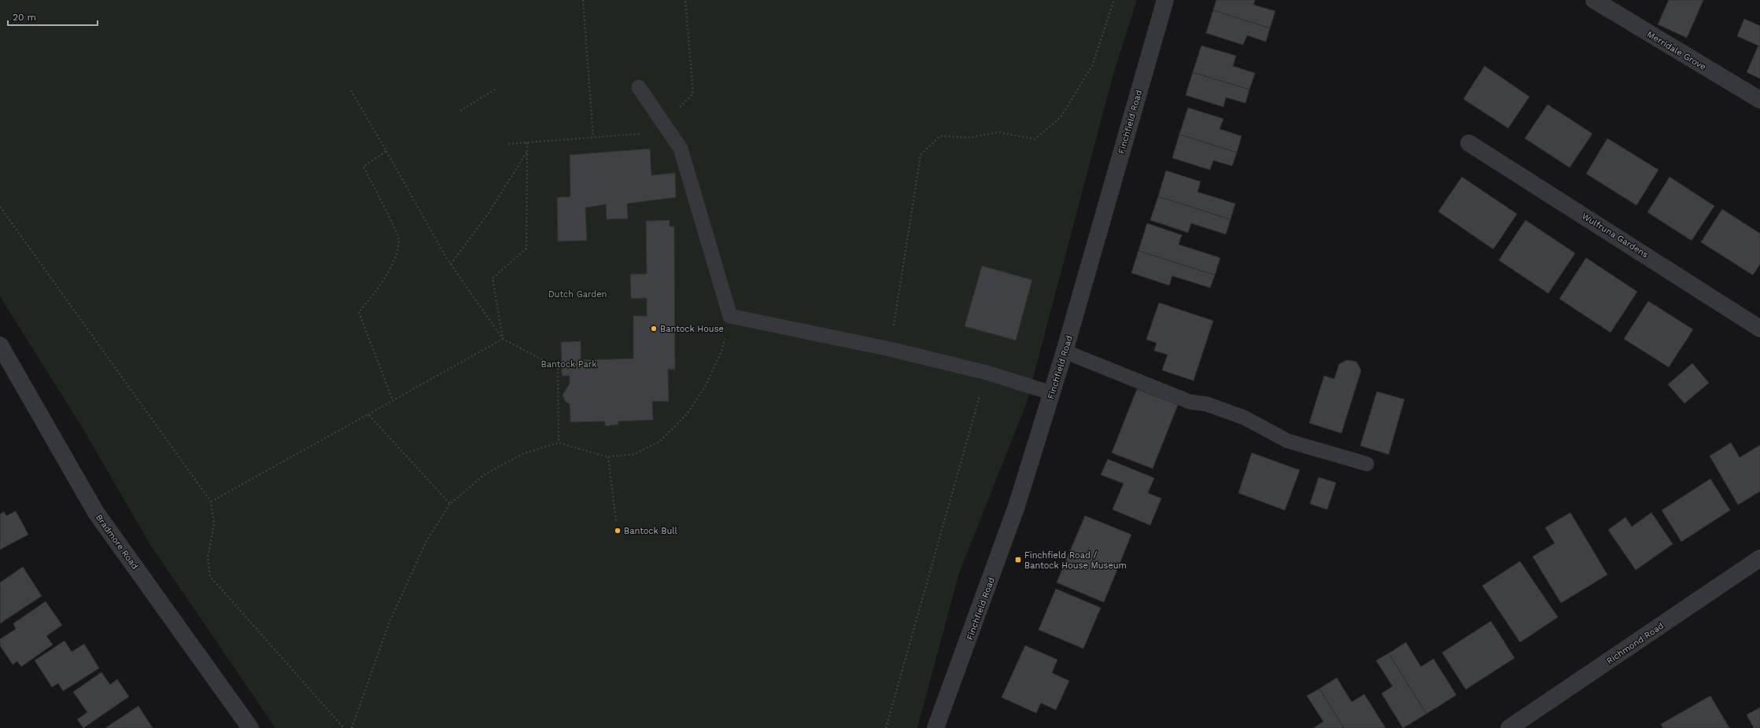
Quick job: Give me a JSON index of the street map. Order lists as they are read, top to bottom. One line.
{"streets":{"street":["Merridale Grove","Finchfield Road","Wulfruna Gardens","Bradmore Road","Richmond Road"]},"parks":["Dutch Garden","Bantock Park"],"places":{"other":["Bantock House","Bantock Bull"],"transit":["Finchfield Road / Bantock House Museum"]},"scale_bar":"20 m"}
